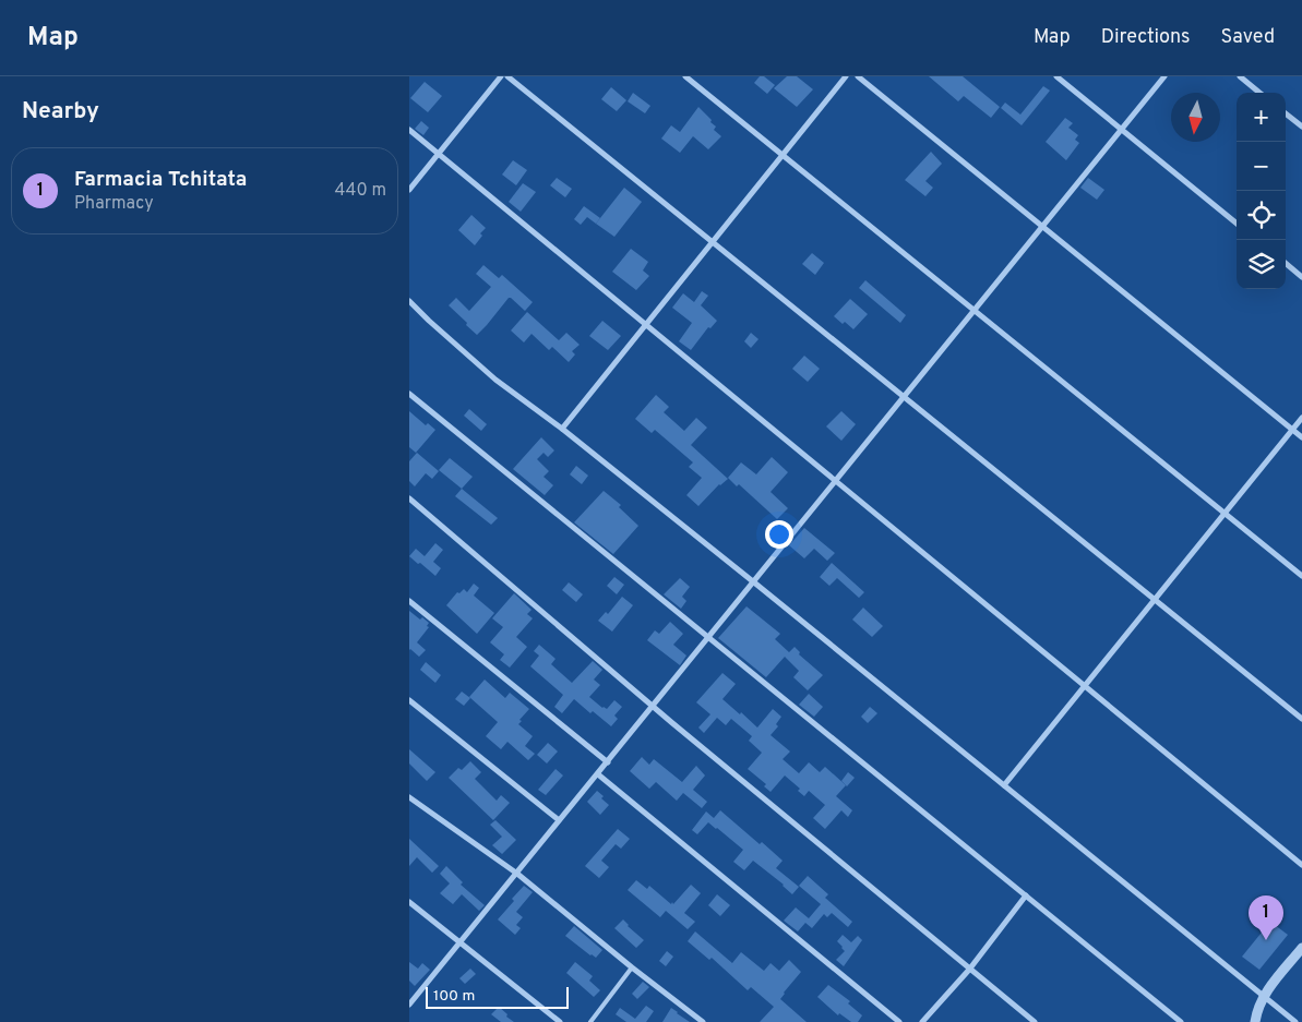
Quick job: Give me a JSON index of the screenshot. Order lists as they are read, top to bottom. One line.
{"scale_bar":"100 m","north":"bottom","page":{"header":"Map","nav":["Map","Directions","Saved"],"heading":"Nearby","map_buttons":["+","−"],"list":[{"mark":"1","name":"Farmacia Tchitata","note":"Pharmacy","value":"440 m"}],"pins":"1","scale":"100 m"}}
